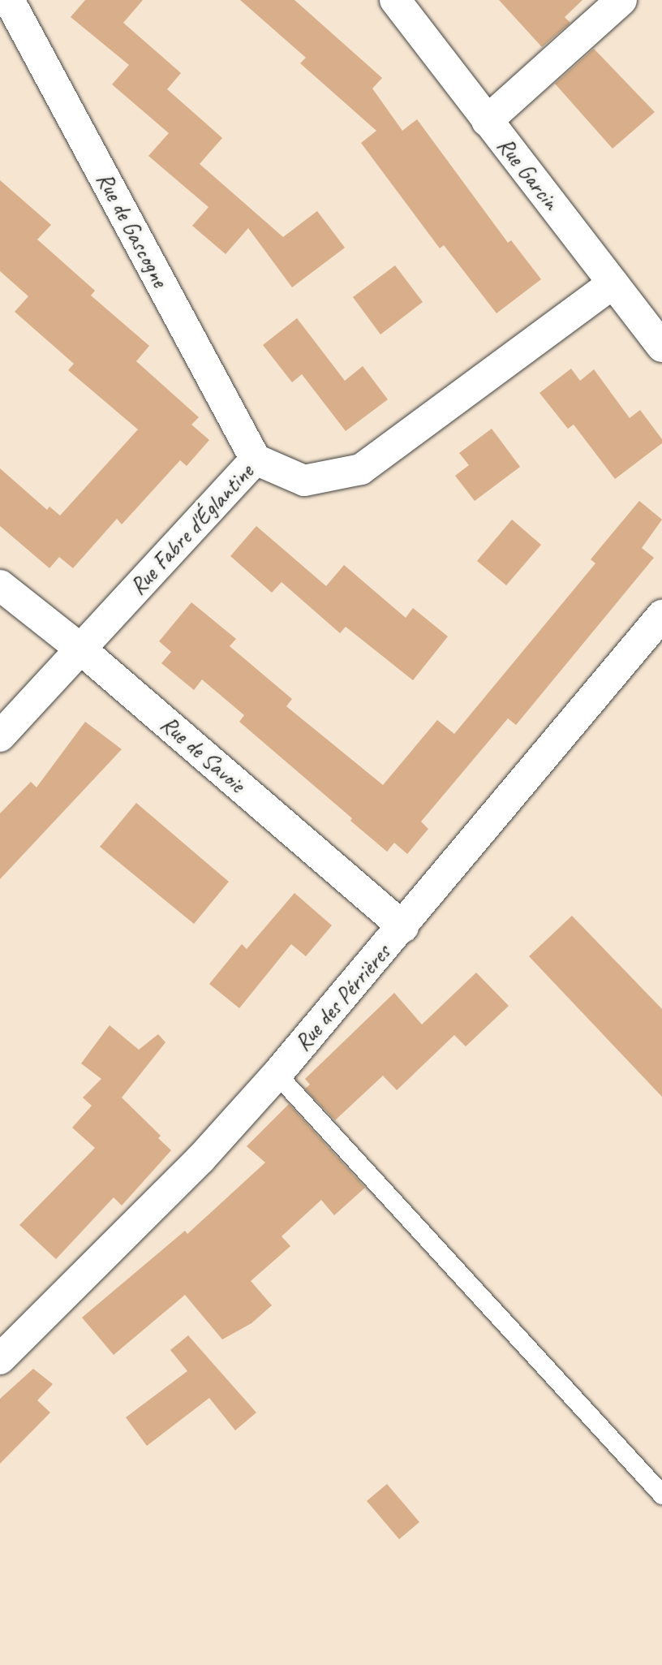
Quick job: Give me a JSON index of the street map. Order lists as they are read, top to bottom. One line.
{"streets":{"street":["Rue Garcin","Rue de Gascogne","Rue Fabre d'Églantine","Rue de Savoie","Rue des Pérrières"]},"crossings":[["Rue Garcin","Rue Fabre d'Églantine"],["Rue de Gascogne","Rue Fabre d'Églantine"],["Rue Fabre d'Églantine","Rue de Savoie"],["Rue de Savoie","Rue des Pérrières"]]}
